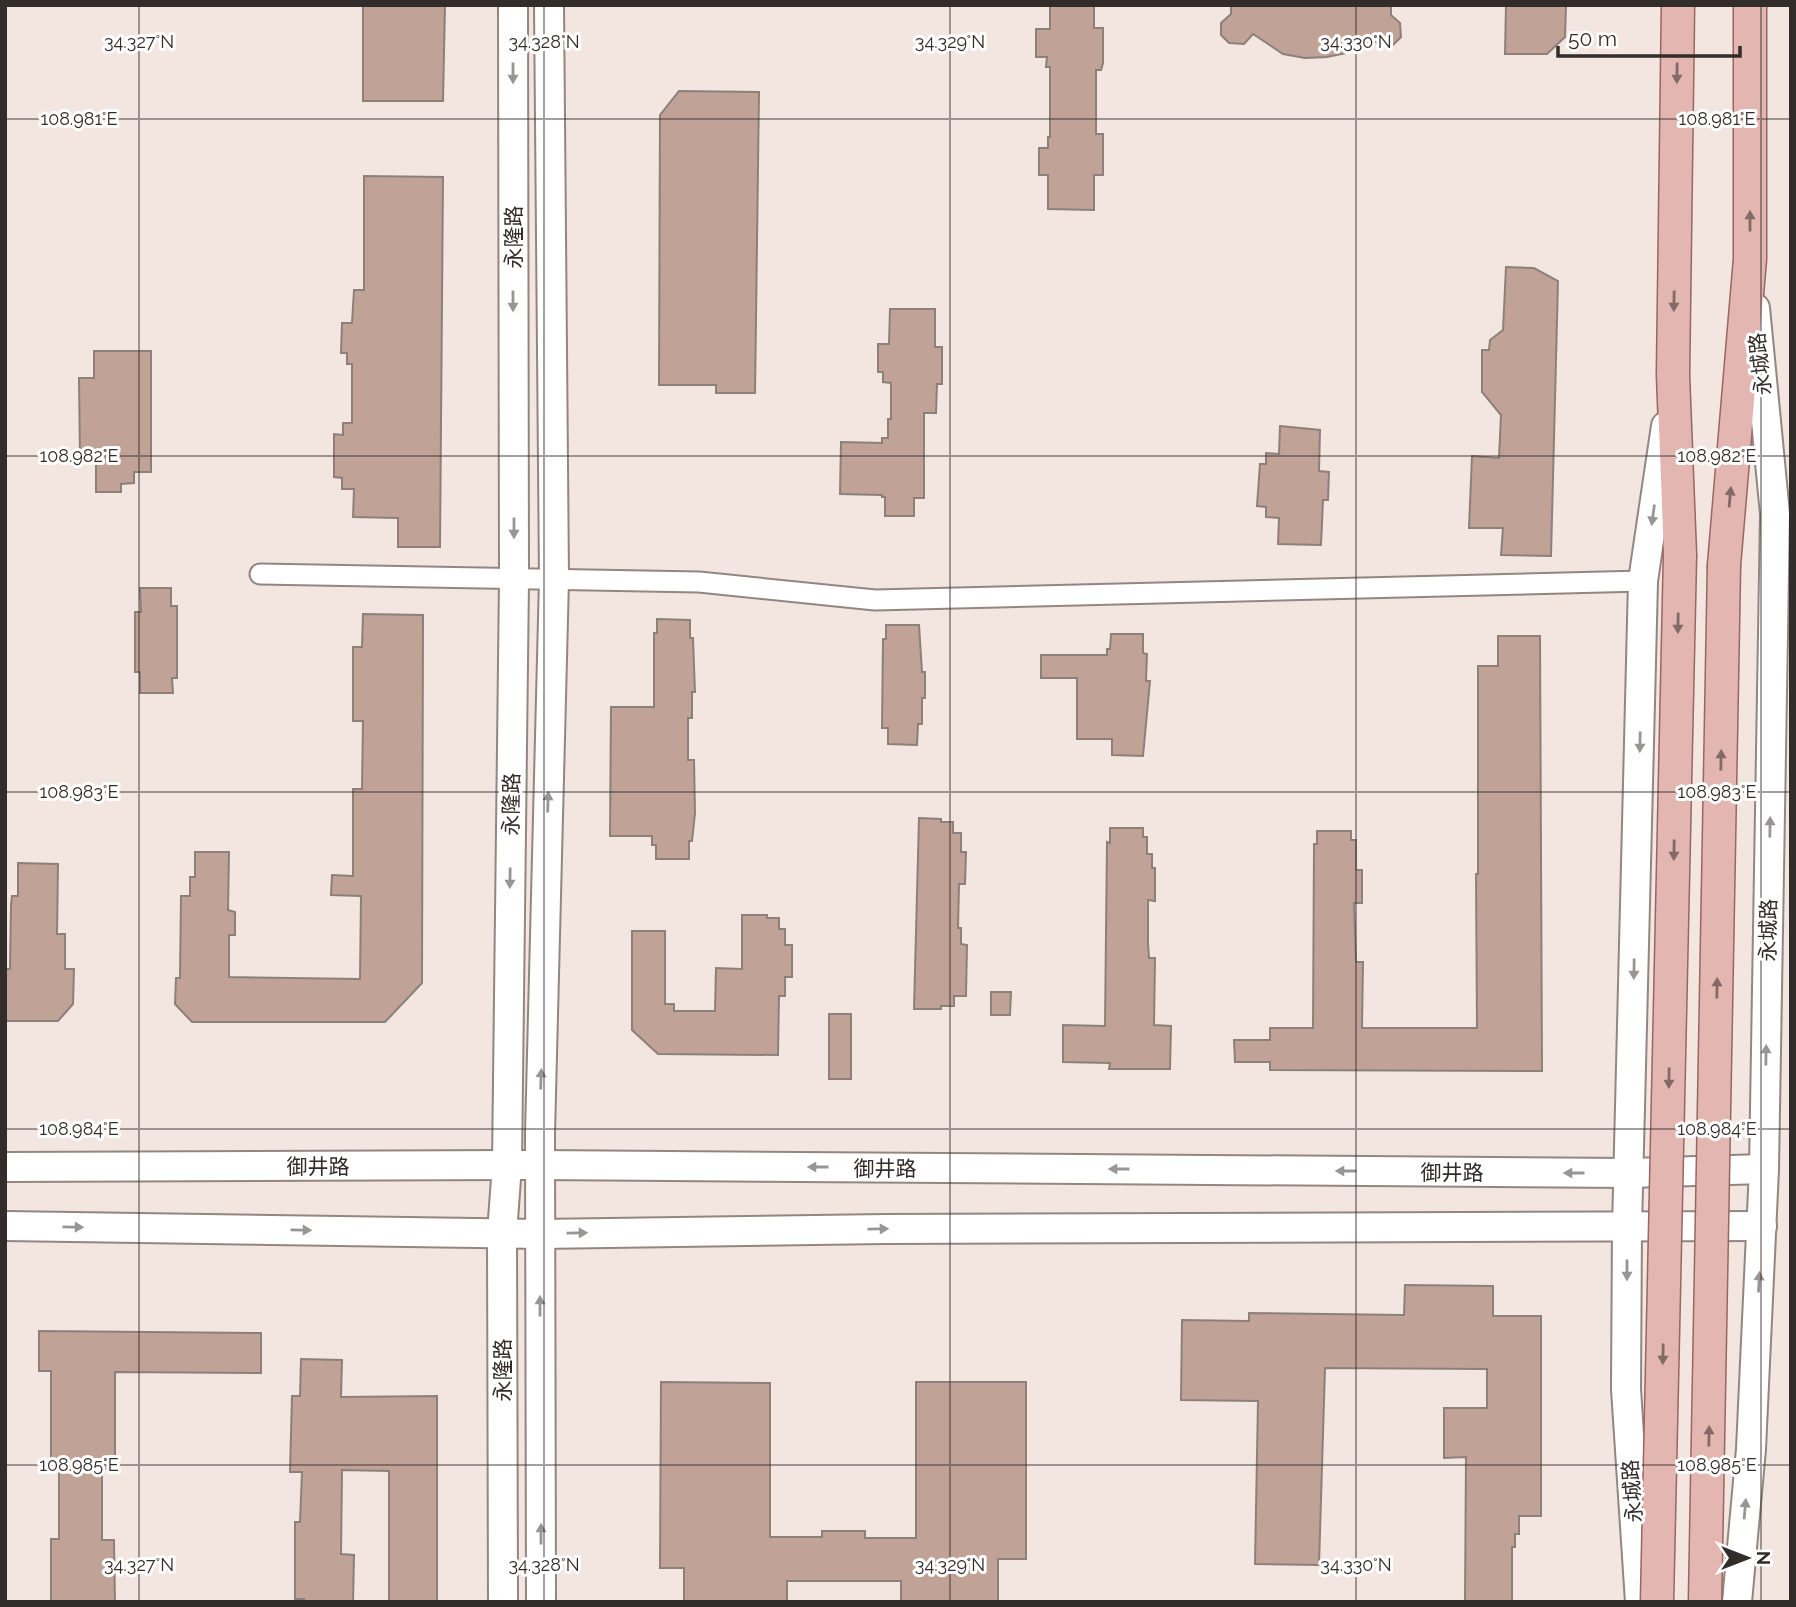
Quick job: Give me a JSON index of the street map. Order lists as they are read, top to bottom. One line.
{"streets":{"main road":["永城路"],"street":["永隆路","御井路"]},"crossings":[["永隆路","御井路"],["永城路","御井路"]],"scale_bar":"50 m","north":"right","coordinates":["34.327°N","34.328°N","34.329°N","34.330°N","108.981°E","108.982°E","108.983°E","108.984°E","108.985°E"]}
